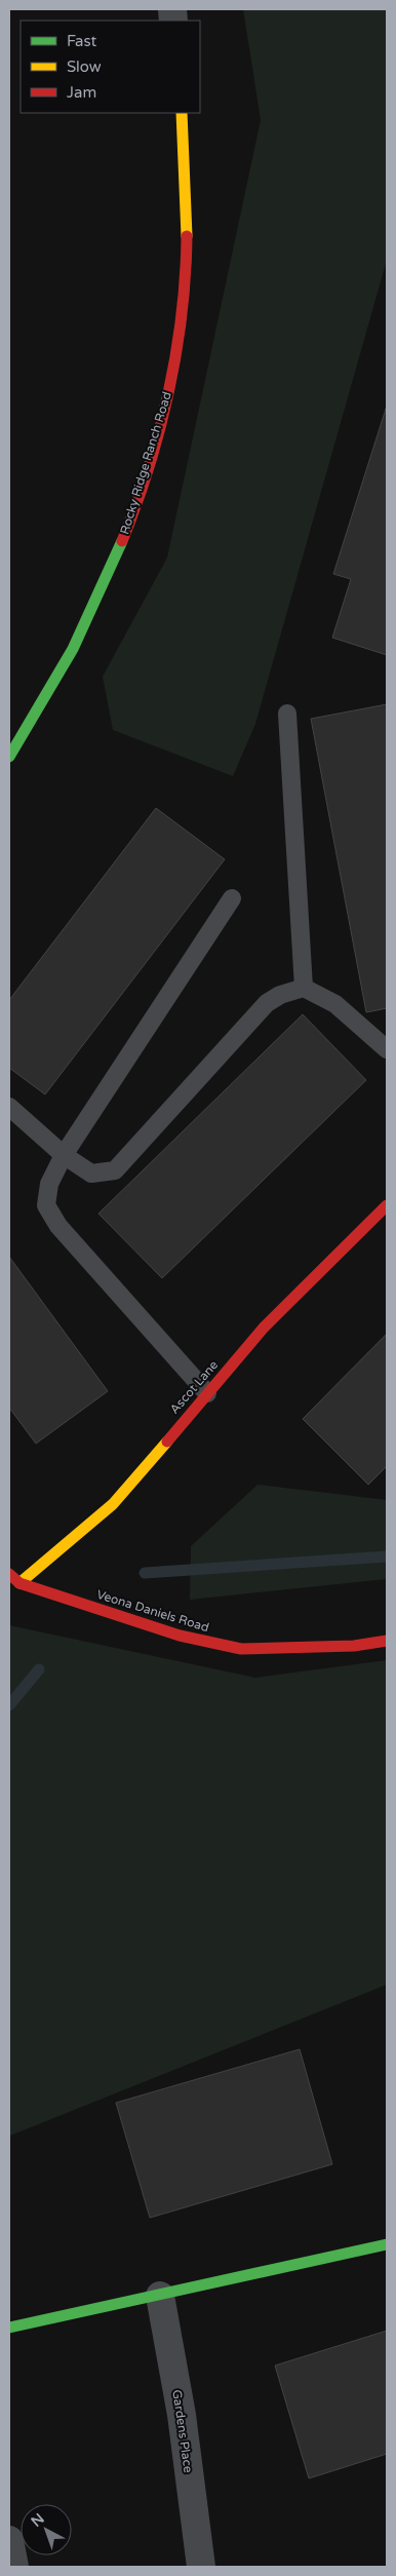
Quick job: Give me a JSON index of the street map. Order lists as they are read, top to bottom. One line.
{"streets":{"street":["Rocky Ridge Ranch Road","Ascot Lane","Veona Daniels Road","Gardens Place"]},"crossings":[["Ascot Lane","Veona Daniels Road"]],"legend":["Fast","Slow","Jam"],"north":"top left"}
